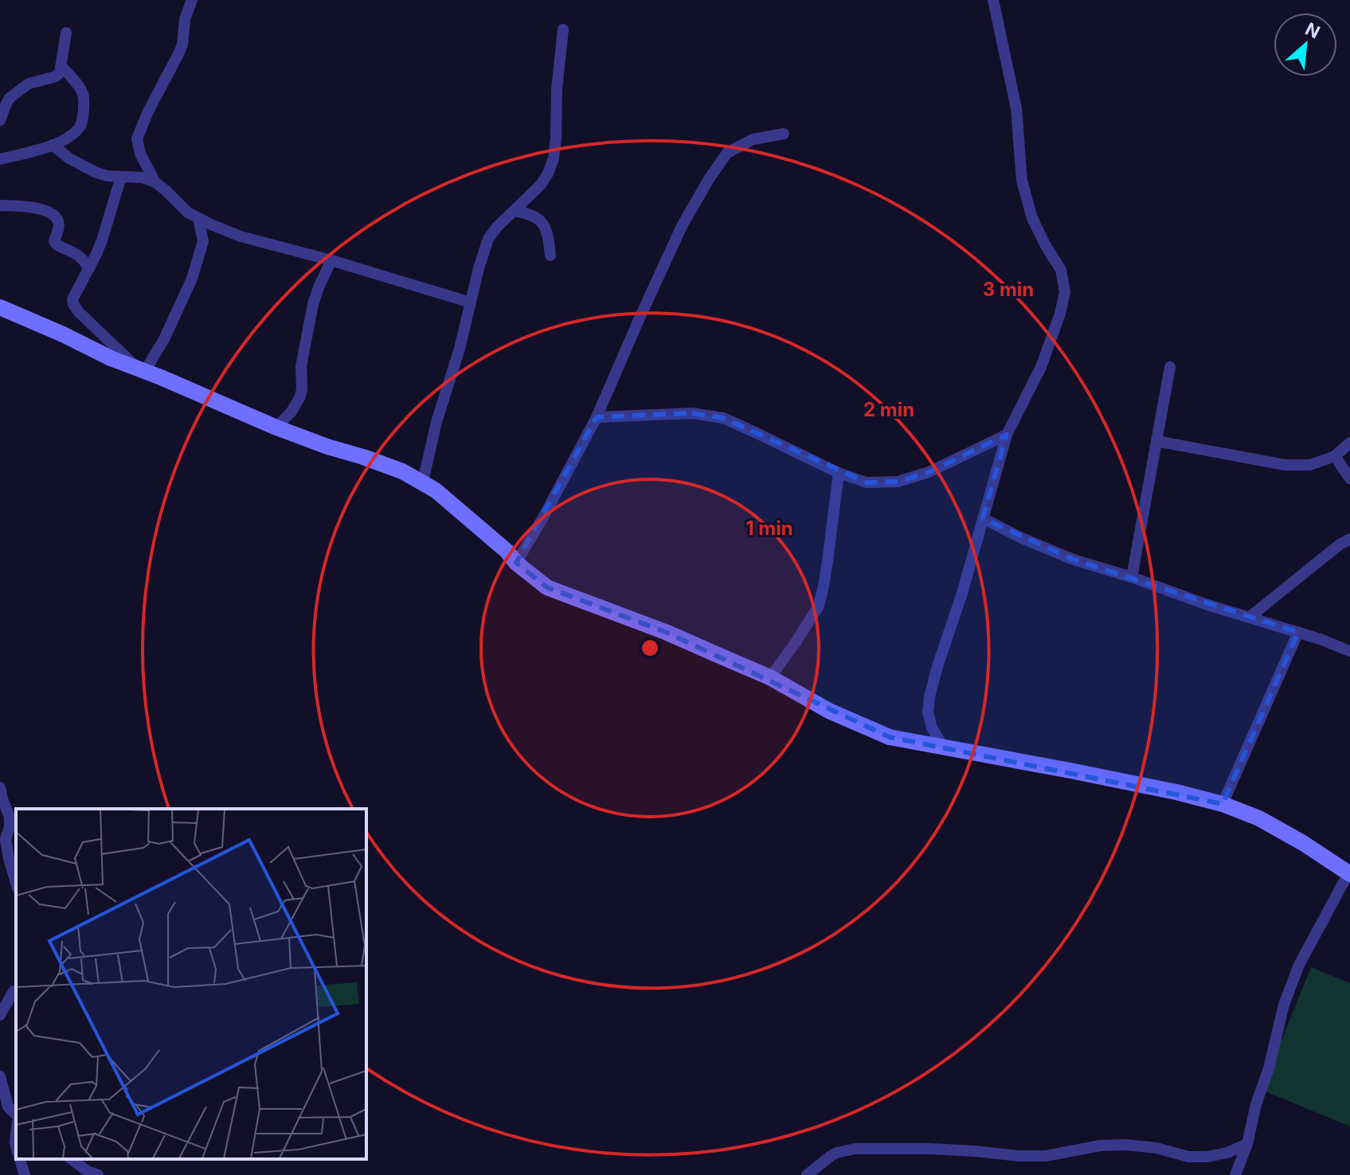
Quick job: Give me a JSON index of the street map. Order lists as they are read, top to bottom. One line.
{"north":"top right","rings":["3 min","2 min","1 min"]}
